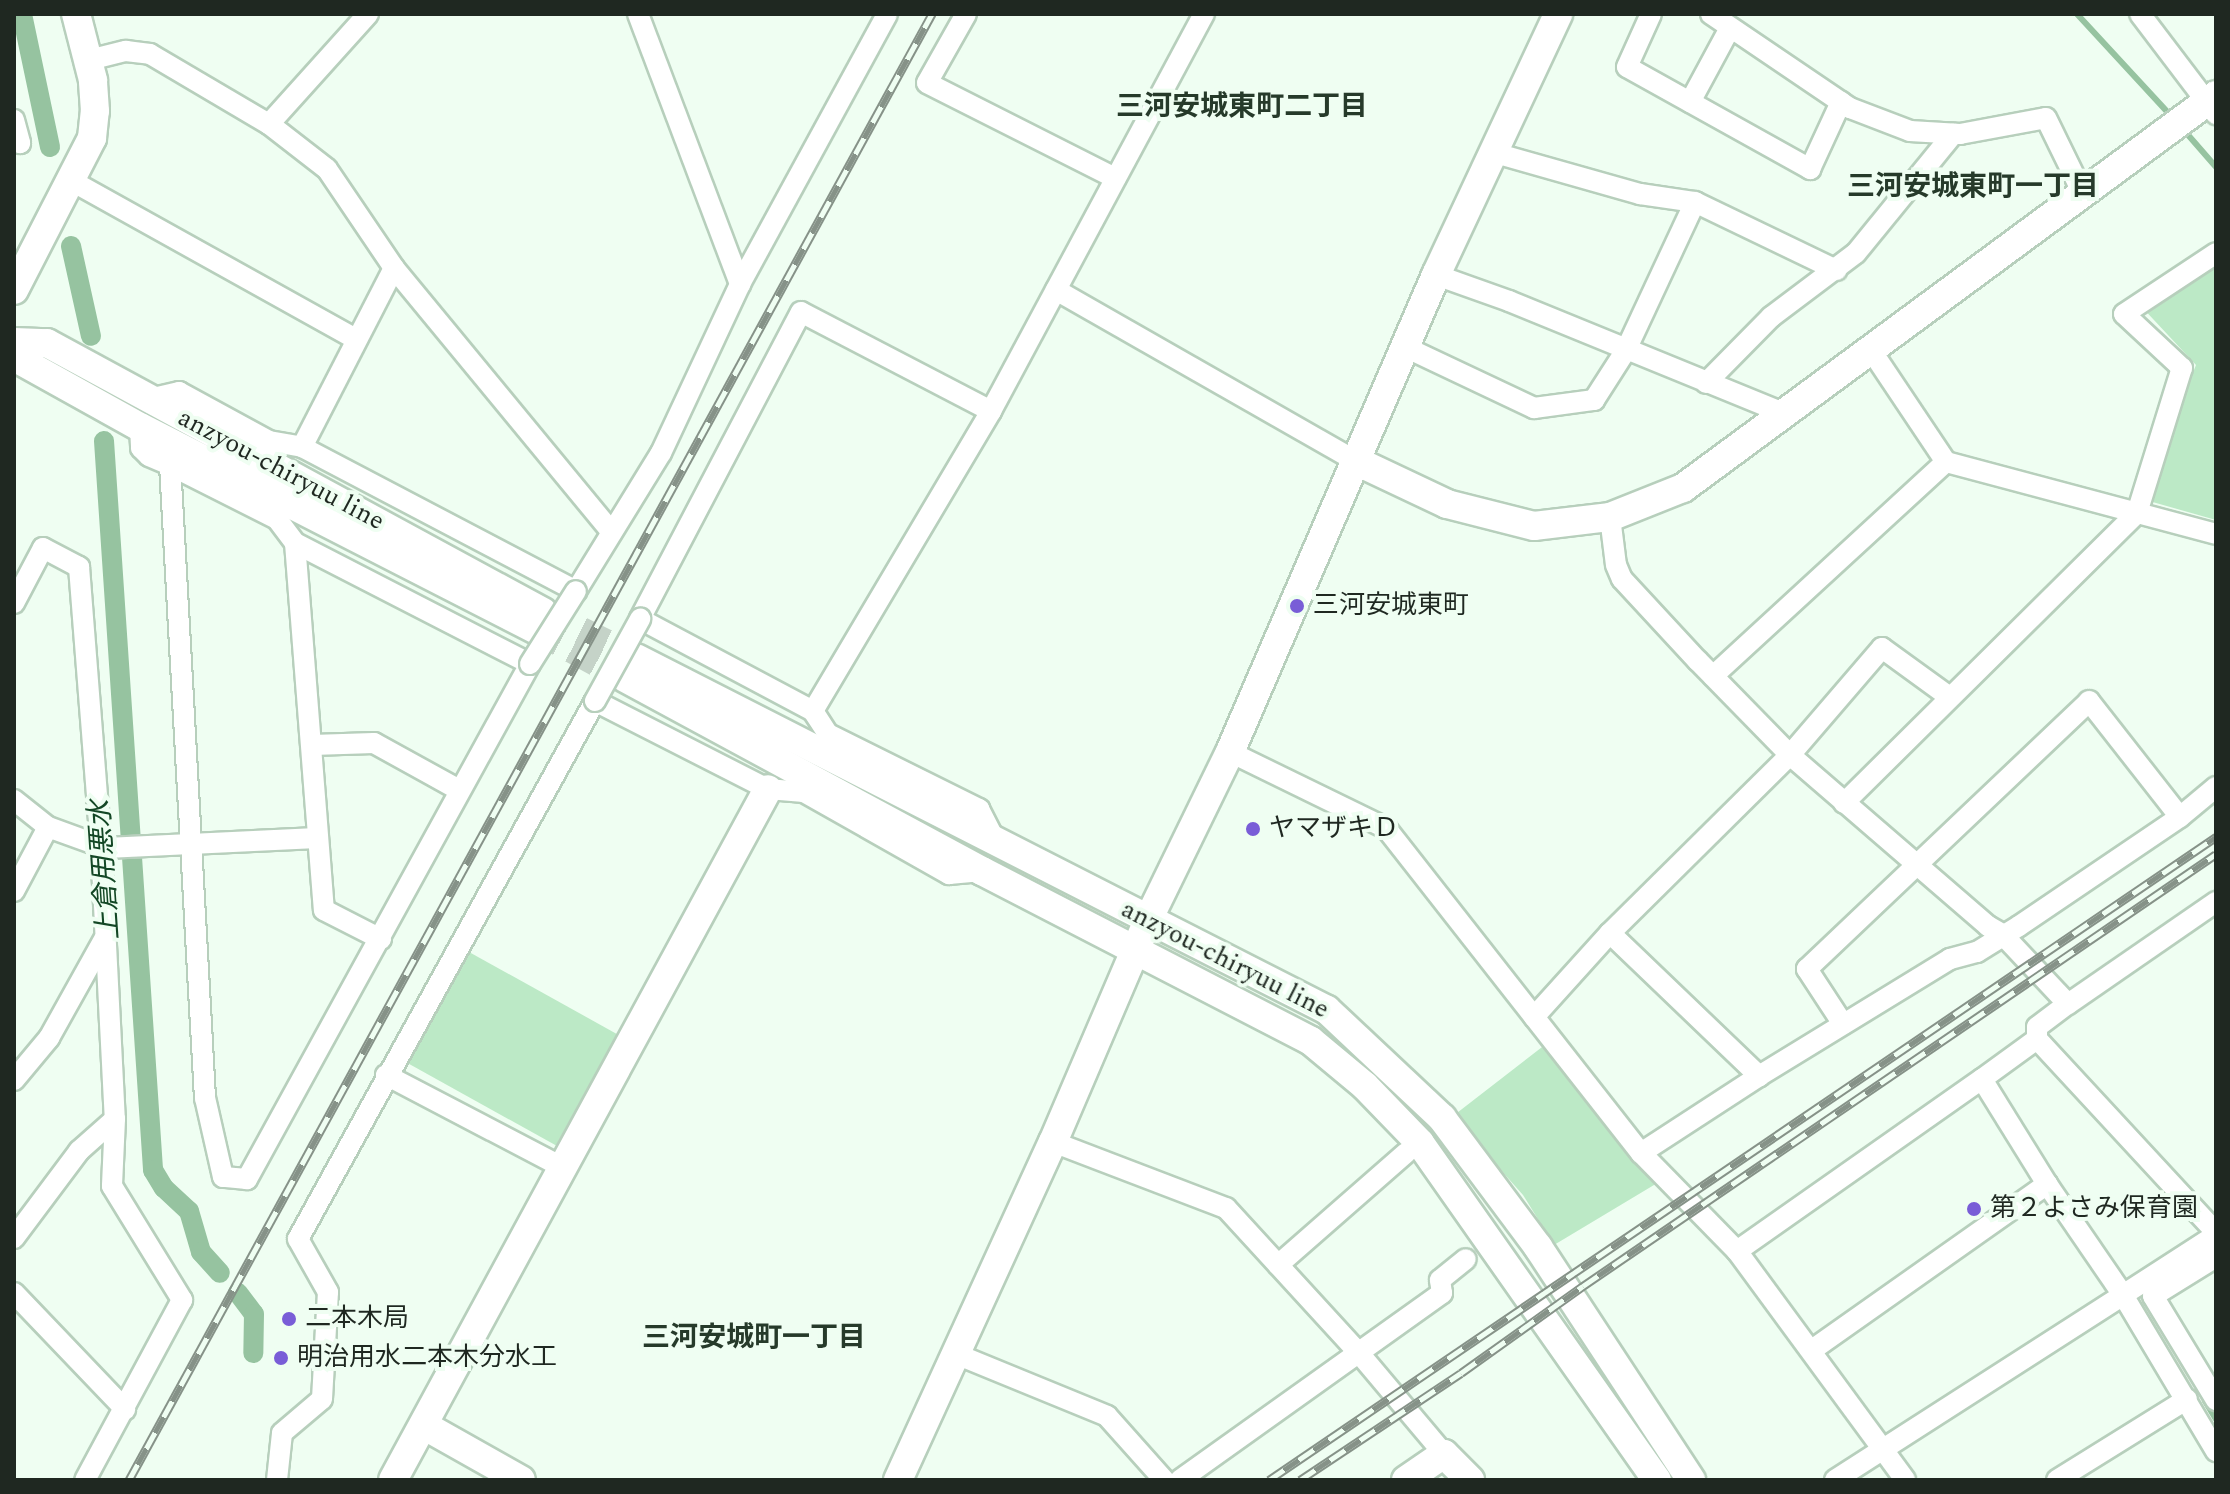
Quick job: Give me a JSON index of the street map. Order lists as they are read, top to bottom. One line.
{"streets":{"street":["anzyou-chiryuu line"]},"districts":["三河安城東町二丁目","三河安城東町一丁目","三河安城町一丁目"],"water":["上倉用悪水"],"places":["三河安城東町","ヤマザキＤ","第２よさみ保育園","二本木局","明治用水二本木分水工"]}
